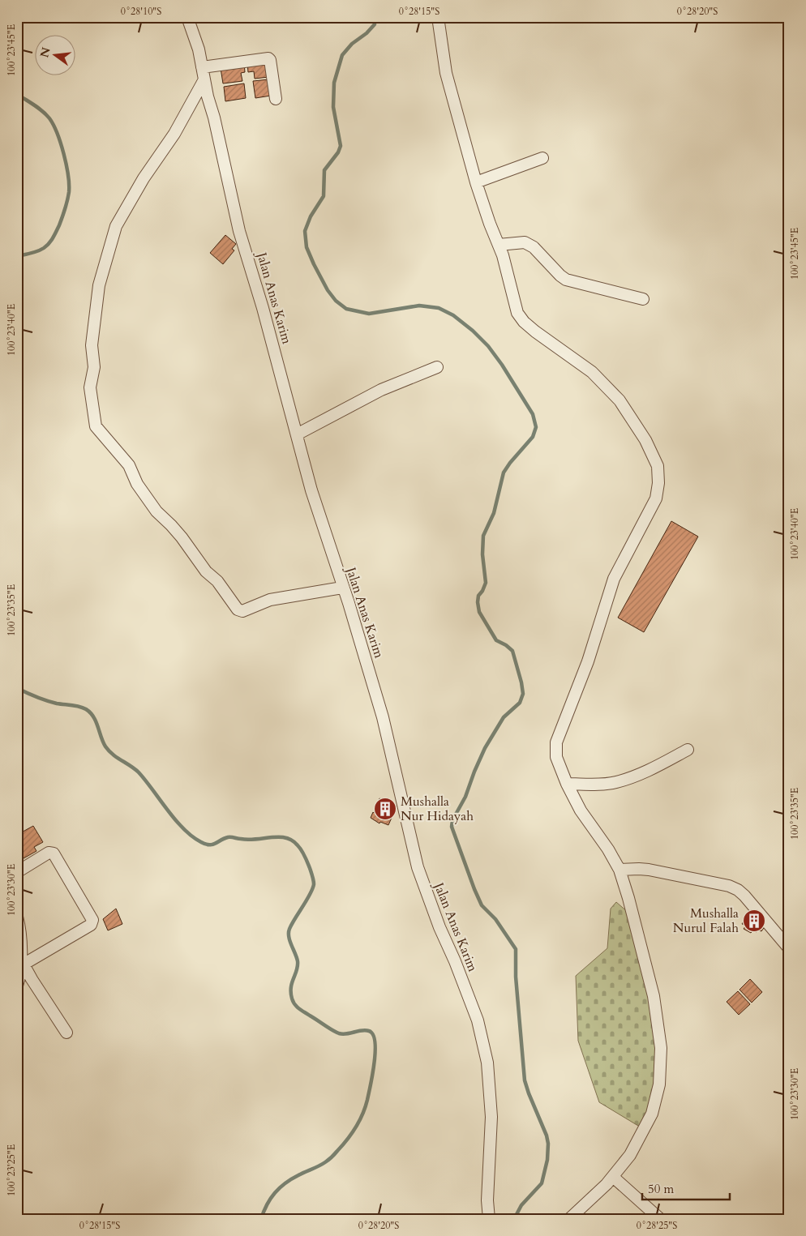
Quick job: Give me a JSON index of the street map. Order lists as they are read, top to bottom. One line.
{"streets":{"street":["Jalan Anas Karim"]},"places":{"building":["Mushalla Nur Hidayah","Mushalla Nurul Falah"]},"scale_bar":"50 m","north":"left","coordinates":["0°28'10\"S","0°28'15\"S","0°28'20\"S","100°23'45\"E","100°23'40\"E","100°23'35\"E","100°23'30\"E","100°23'25\"E","0°28'25\"S"]}
